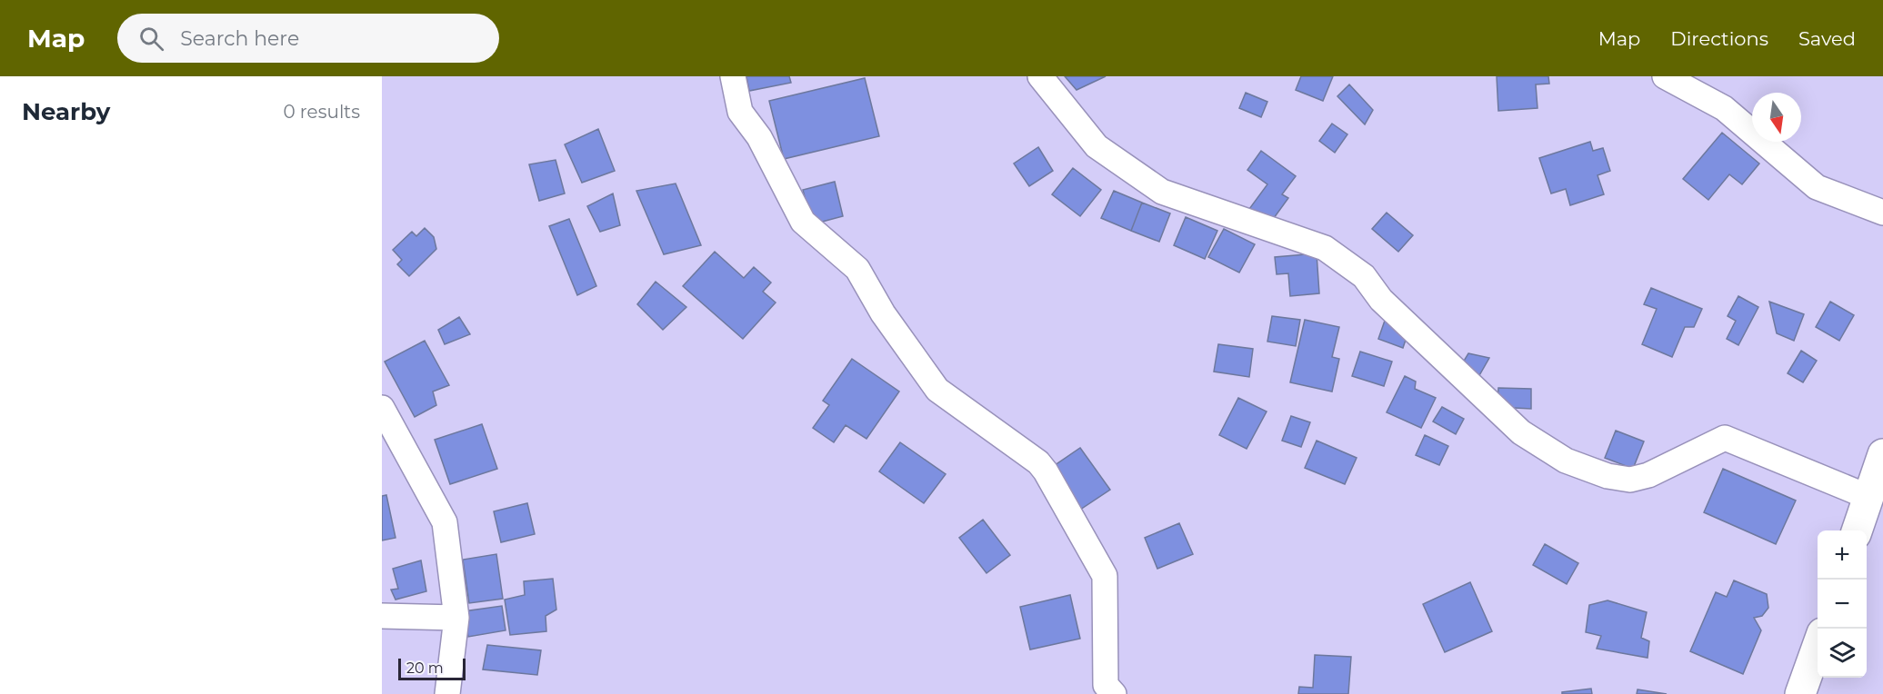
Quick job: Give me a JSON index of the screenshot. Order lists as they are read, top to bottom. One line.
{"scale_bar":"20 m","north":"bottom","page":{"header":"Map","search":"Search here","nav":["Map","Directions","Saved"],"heading":["Nearby","0 results"],"map_buttons":["+","−"],"scale":"20 m"}}
